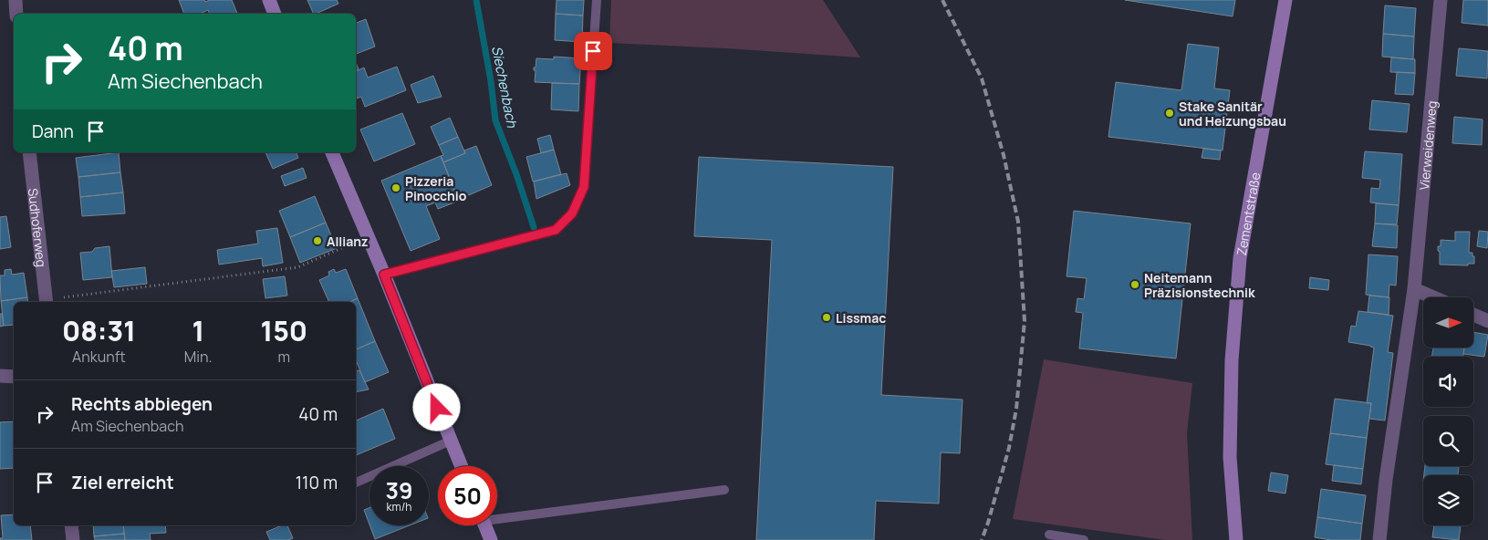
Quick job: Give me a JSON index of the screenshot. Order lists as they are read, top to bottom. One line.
{"streets":{"street":["Vierweidenweg","Zementstraße","Sudhoferweg"]},"water":["Siechenbach"],"places":["Stake Sanitär und Heizungsbau","Pizzeria Pinocchio","Allianz","Neitemann Präzisionstechnik","Lissmac"],"north":"right","page":{"turn":["40 m","Am Siechenbach"],"then":"Dann","eta":["08:31","Ankunft","1","Min.","150","m"],"list":[{"name":"Rechts abbiegen","note":"Am Siechenbach","value":"40 m"},{"name":"Ziel erreicht","value":"110 m"}],"speed":"39 km/h","limit":"50"}}
